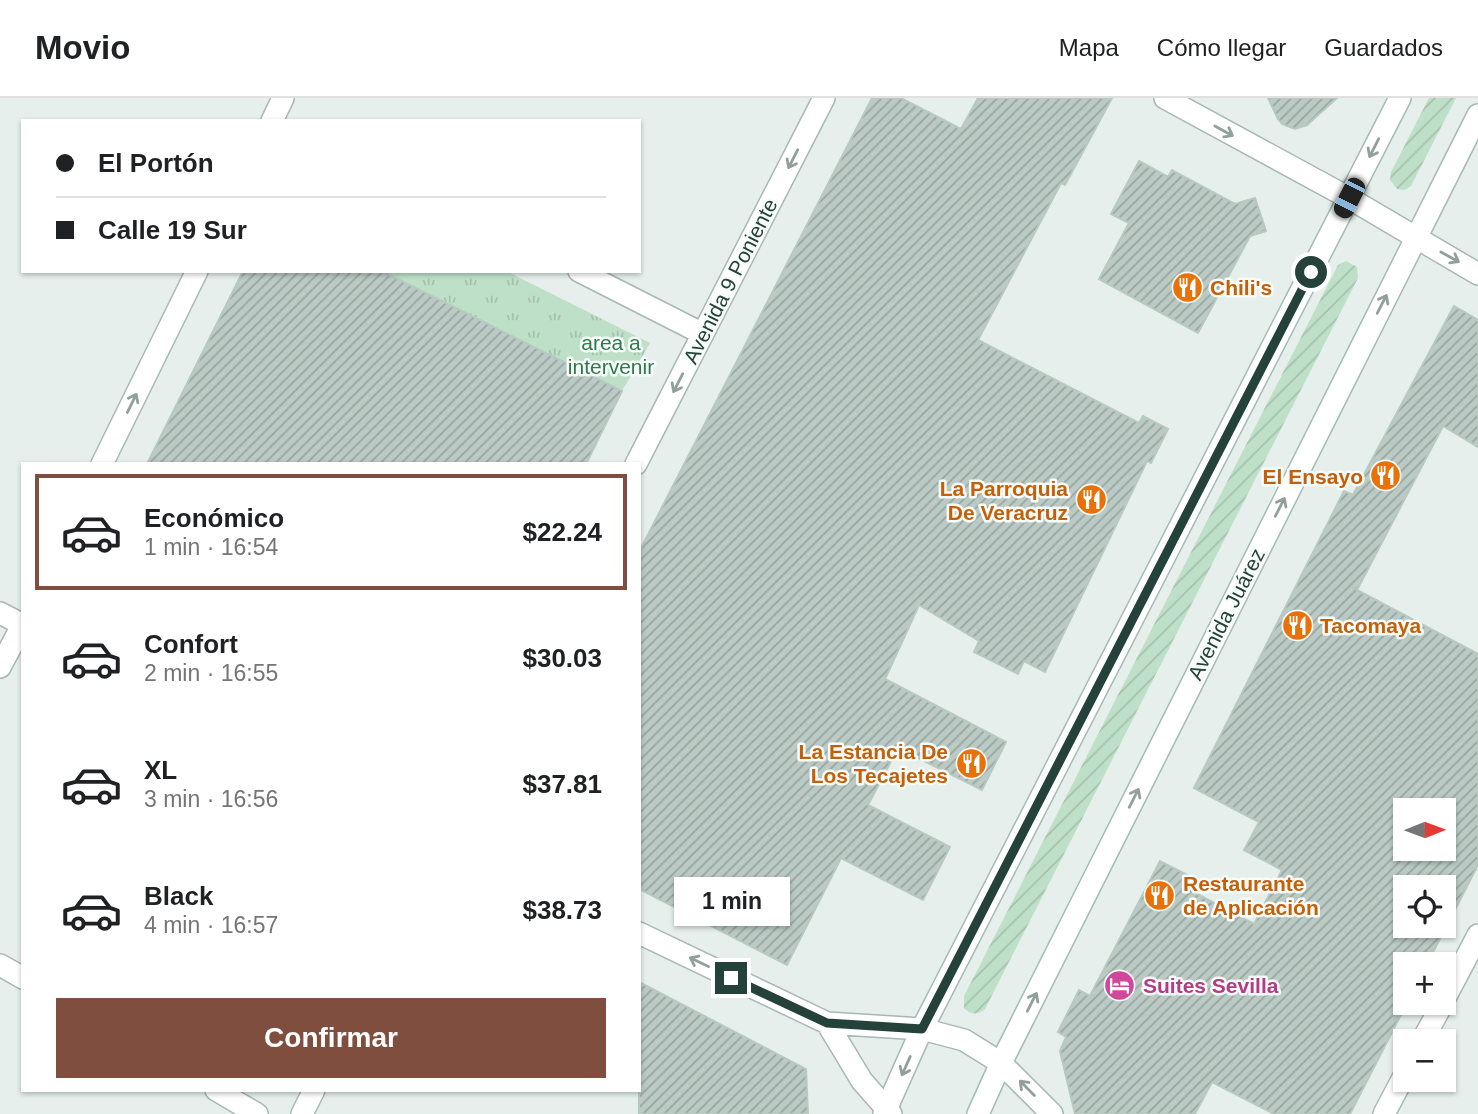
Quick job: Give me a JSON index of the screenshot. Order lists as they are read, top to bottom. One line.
{"streets":{"main road":["Avenida 9 Poniente","Avenida Juárez"]},"one_way":["Avenida 9 Poniente"],"parks":["area a intervenir"],"places":{"restaurant":["Chili's","El Ensayo","La Parroquia De Veracruz","Tacomaya","La Estancia De Los Tecajetes","Restaurante de Aplicación"],"hotel":["Suites Sevilla"]},"north":"right","page":{"header":"Movio","nav":["Mapa","Cómo llegar","Guardados"],"banner":["El Portón","Calle 19 Sur"],"list":[{"name":"Económico","note":"1 min · 16:54","value":"$22.24"},{"name":"Confort","note":"2 min · 16:55","value":"$30.03"},{"name":"XL","note":"3 min · 16:56","value":"$37.81"},{"name":"Black","note":"4 min · 16:57","value":"$38.73"}],"map_buttons":["+","−"],"bubble":"1 min","buttons":"Confirmar"}}
